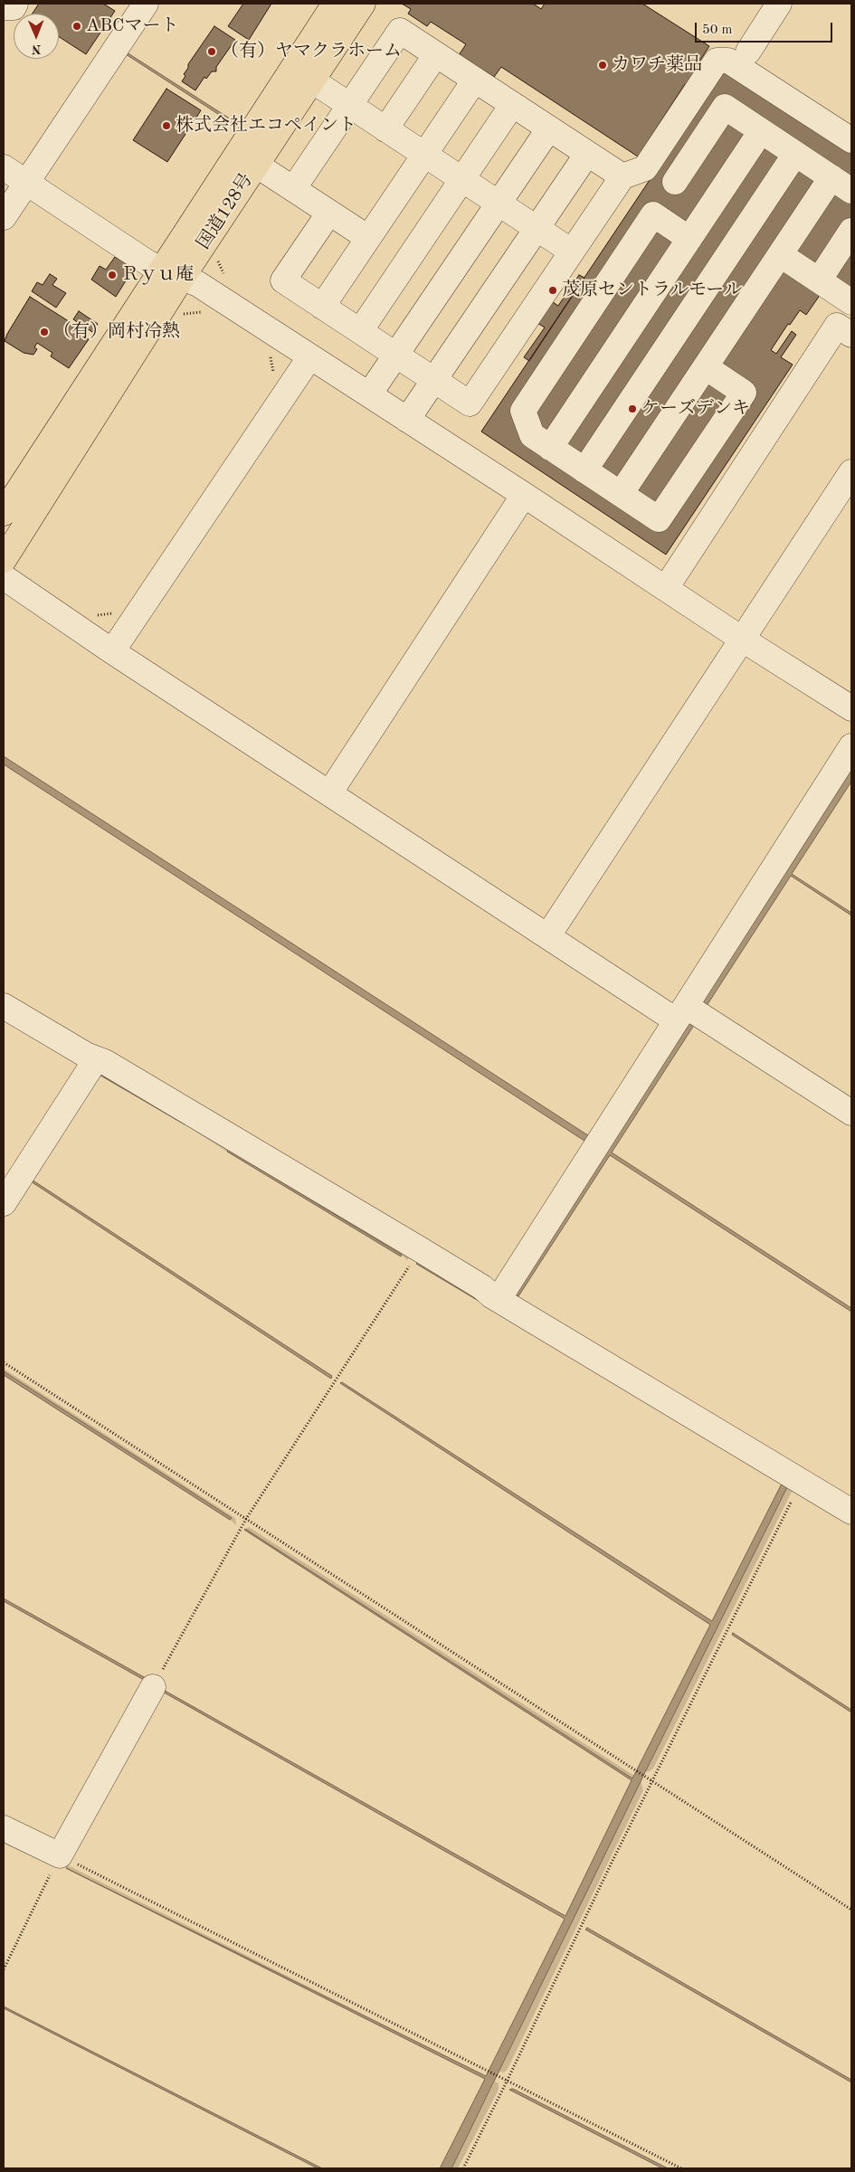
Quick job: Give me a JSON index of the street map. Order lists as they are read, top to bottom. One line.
{"streets":{"highway":["国道128号"]},"places":["ABCマート","（有）ヤマクラホーム","カワチ薬品","株式会社エコペイント","Ｒｙｕ庵","茂原セントラルモール","（有）岡村冷熱","ケーズデンキ"],"scale_bar":"50 m","north":"bottom"}
